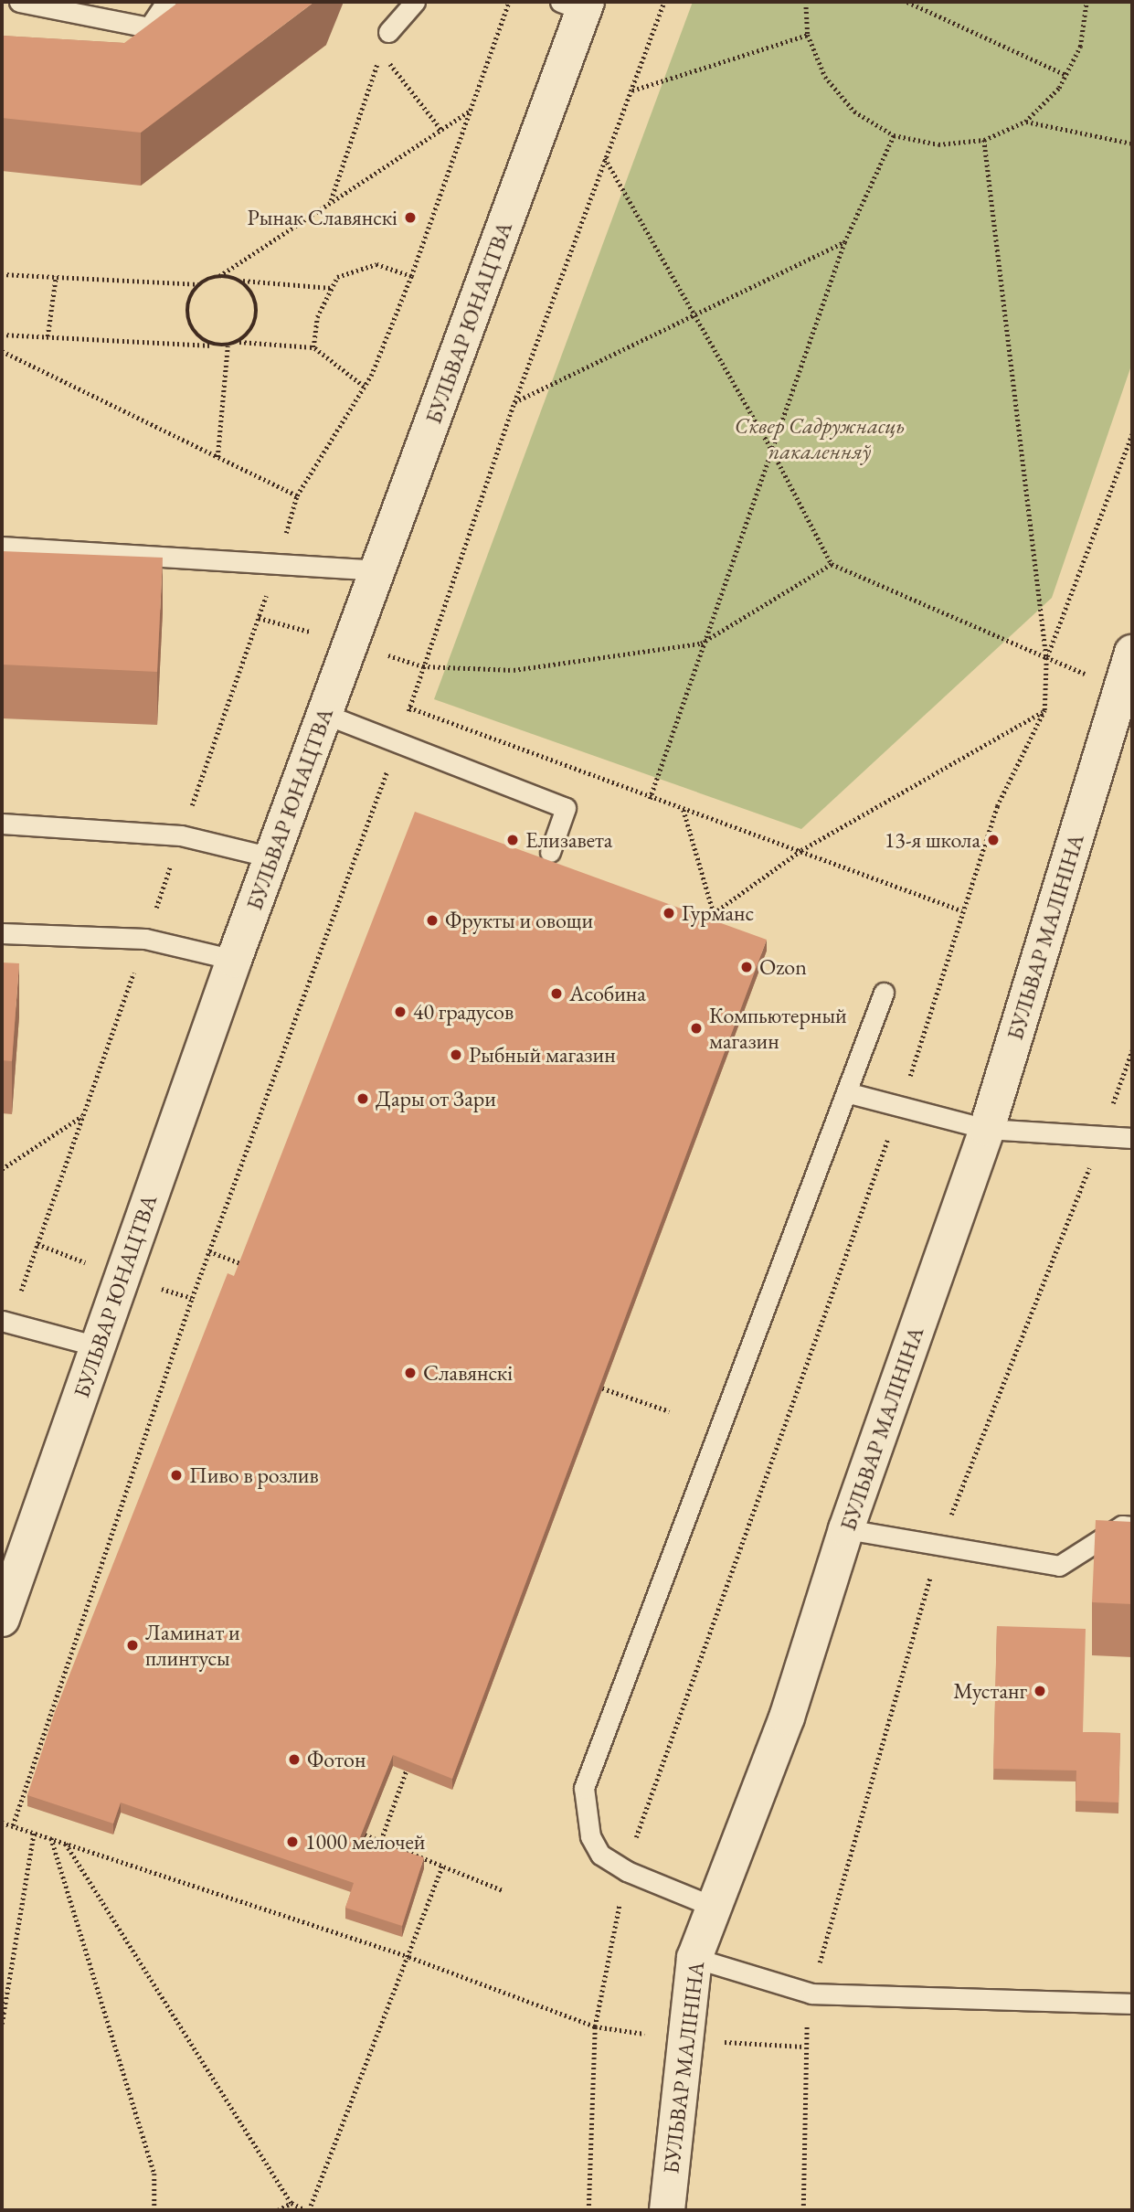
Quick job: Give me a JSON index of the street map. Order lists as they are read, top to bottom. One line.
{"streets":{"street":["БУЛЬВАР ЮНАЦТВА","БУЛЬВАР МАЛІНІНА"]},"parks":["Сквер Садружнасць пакаленняў"],"places":["Рынак Славянскі","Елизавета","13-я школа","Гурманс","Фрукты и овощи","Ozon","Асобина","40 градусов","Компьютерный магазин","Рыбный магазин","Дары от Зари","Славянскі","Пиво в розлив","Ламинат и плинтусы","Мустанг","Фотон","1000 мелочей"]}
